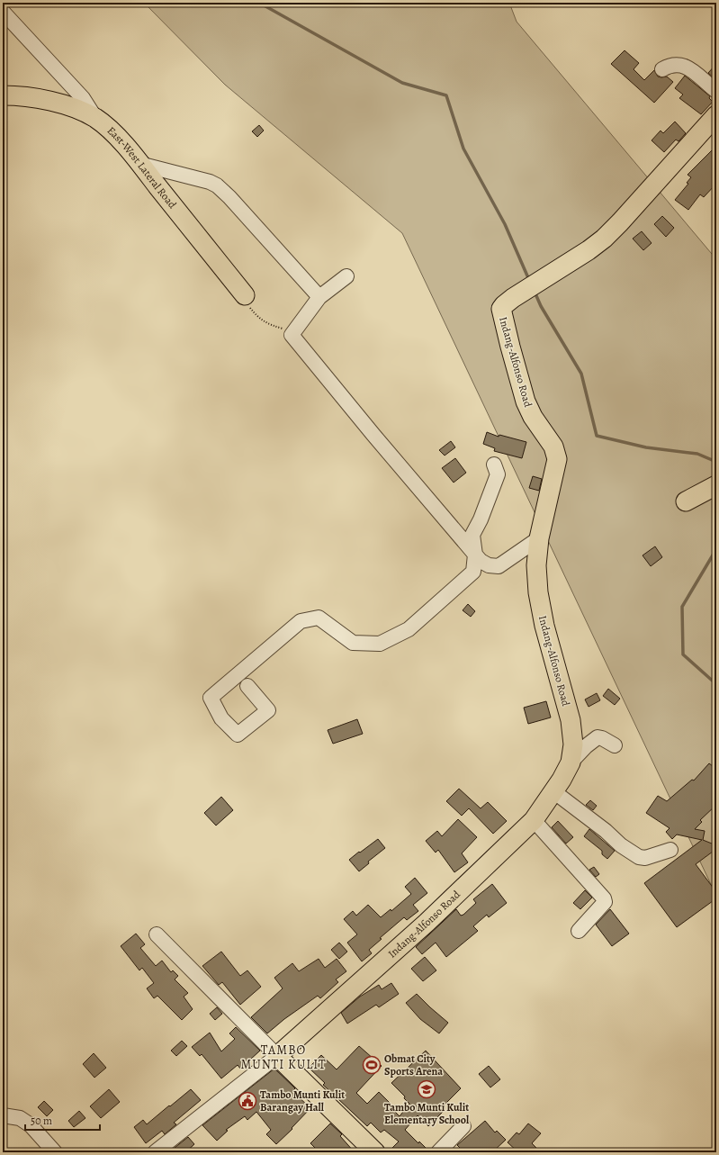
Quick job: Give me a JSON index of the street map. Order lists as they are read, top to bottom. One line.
{"streets":{"main road":["East-West Lateral Road","Indang-Alfonso Road"]},"districts":["TAMBO MUNTI KULIT"],"places":{"sports":["Obmat City Sports Arena"],"school or university":["Tambo Munti Kulit Elementary School"],"public building":["Tambo Munti Kulit Barangay Hall"]},"scale_bar":"50 m"}
